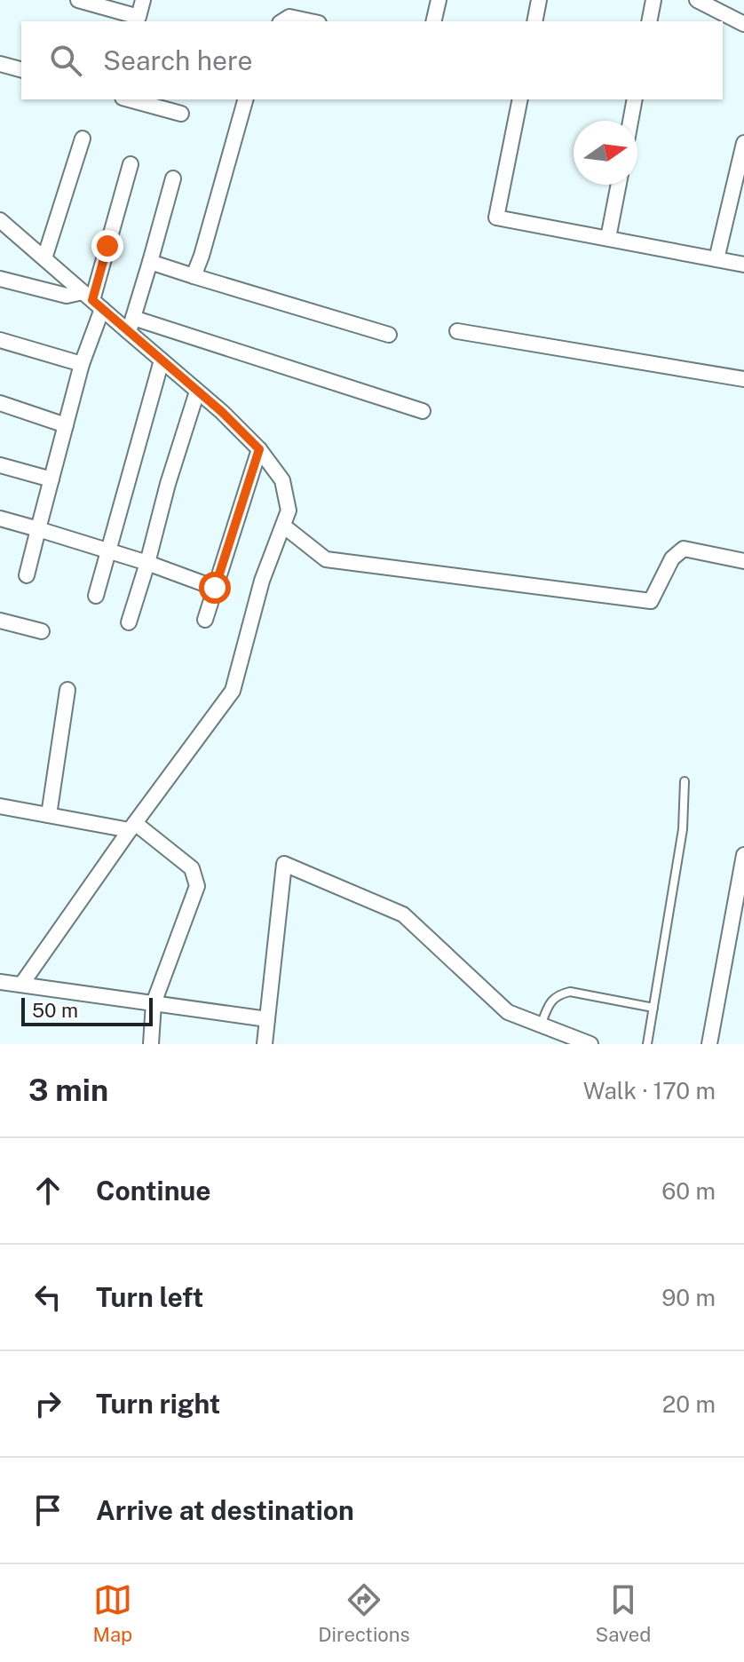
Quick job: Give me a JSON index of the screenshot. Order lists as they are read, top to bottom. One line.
{"scale_bar":"50 m","north":"right","page":{"search":"Search here","scale":"50 m","heading":["3 min","Walk · 170 m"],"list":[["Continue","60 m"],["Turn left","90 m"],["Turn right","20 m"],"Arrive at destination"],"nav":["Map","Directions","Saved"]}}
